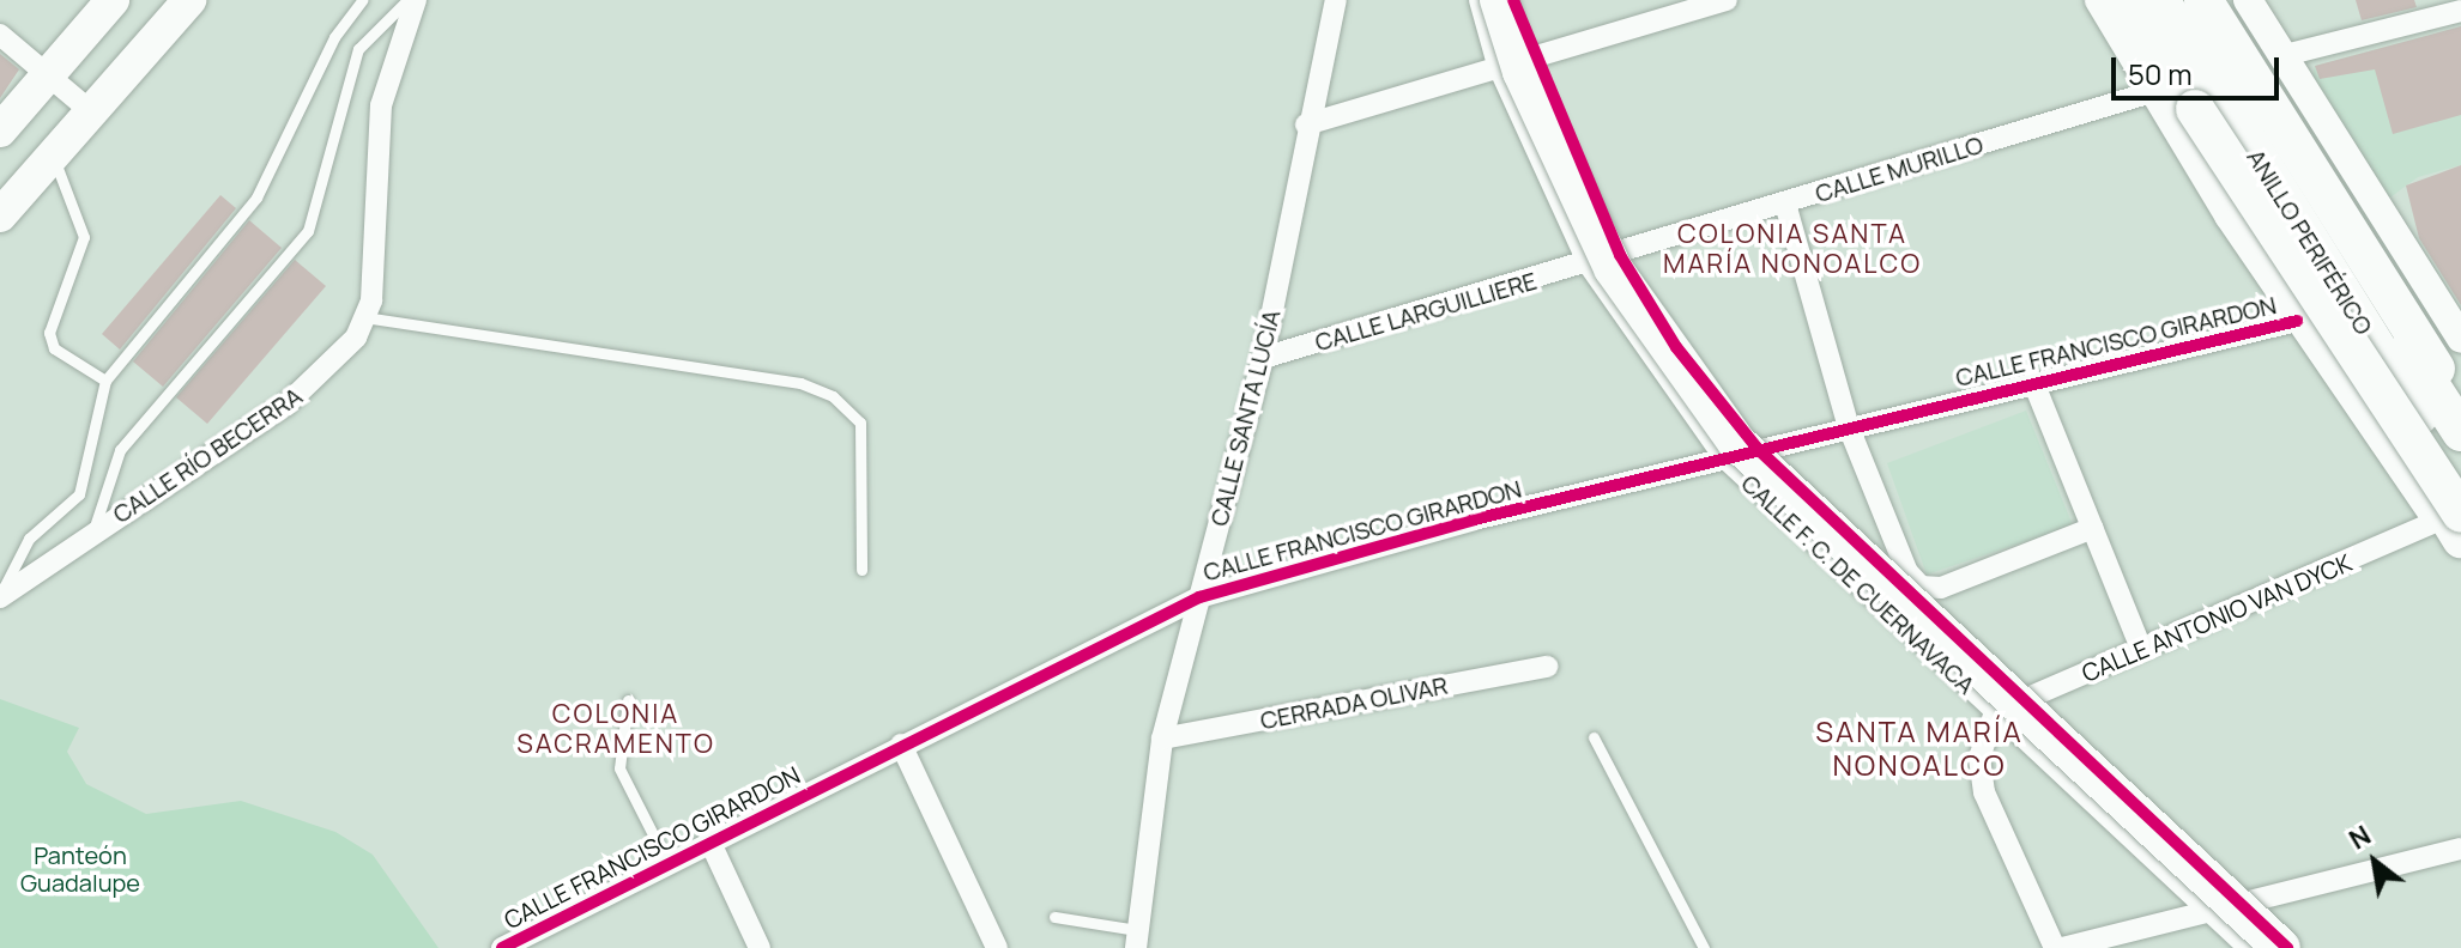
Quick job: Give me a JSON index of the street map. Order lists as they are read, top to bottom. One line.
{"streets":{"highway":["ANILLO PERIFÉRICO"],"street":["CALLE MURILLO","CALLE LARGUILLIERE","CALLE FRANCISCO GIRARDON","CALLE SANTA LUCÍA","CALLE RÍO BECERRA","CALLE F. C. DE CUERNAVACA","CALLE ANTONIO VAN DYCK","CERRADA OLIVAR"]},"crossings":[["CALLE MURILLO","CALLE LARGUILLIERE"],["CALLE MURILLO","CALLE F. C. DE CUERNAVACA"],["CALLE LARGUILLIERE","CALLE SANTA LUCÍA"],["CALLE LARGUILLIERE","CALLE F. C. DE CUERNAVACA"],["CALLE FRANCISCO GIRARDON","CALLE SANTA LUCÍA"],["CALLE FRANCISCO GIRARDON","CALLE F. C. DE CUERNAVACA"],["CALLE SANTA LUCÍA","CERRADA OLIVAR"],["CALLE F. C. DE CUERNAVACA","CALLE ANTONIO VAN DYCK"]],"districts":["COLONIA SANTA MARÍA NONOALCO","COLONIA SACRAMENTO","SANTA MARÍA NONOALCO"],"parks":["Panteón Guadalupe"],"scale_bar":"50 m","north":"top left"}
